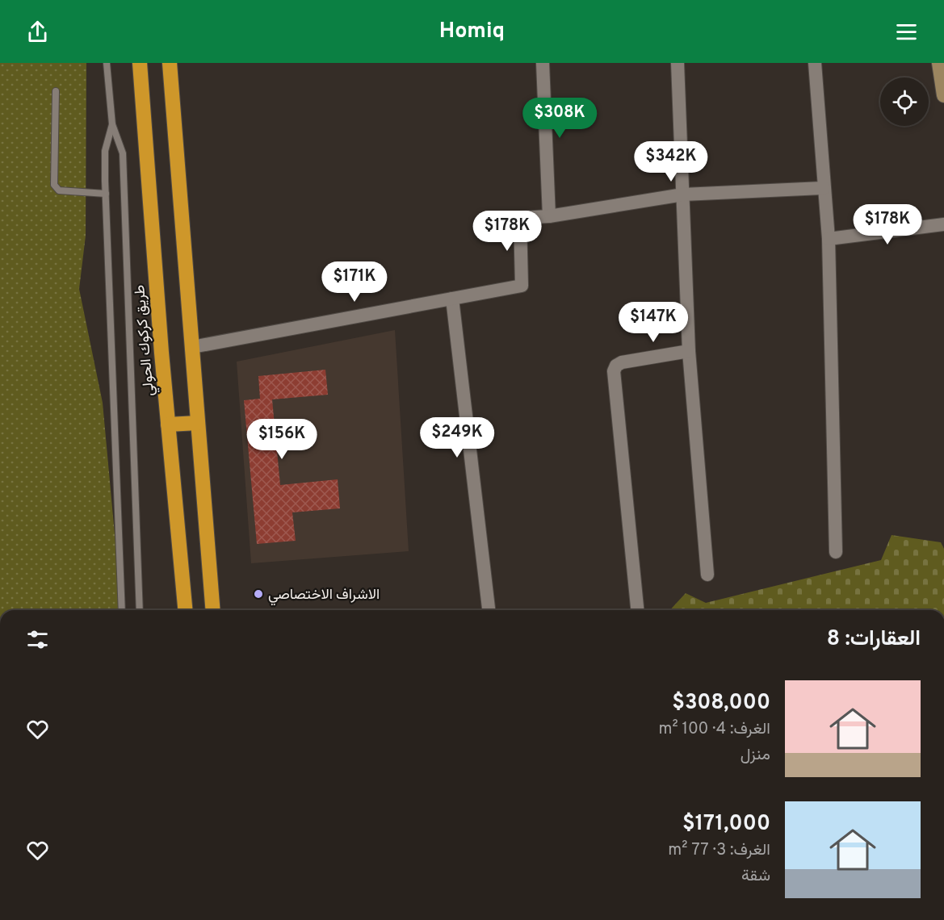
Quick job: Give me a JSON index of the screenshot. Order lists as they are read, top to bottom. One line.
{"streets":{"highway":["طريق كركوك الحولي"]},"places":["الاشراف الاختصاصي"],"page":{"header":"Homiq","price":["$308K","$342K","$178K","$178K","$171K","$147K","$249K","$156K"],"heading":"العقارات: 8","list":[{"name":"$308,000","note":"الغرف: 4 · 100 m² · منزل"},{"name":"$171,000","note":"الغرف: 3 · 77 m² · شقة"}]}}
